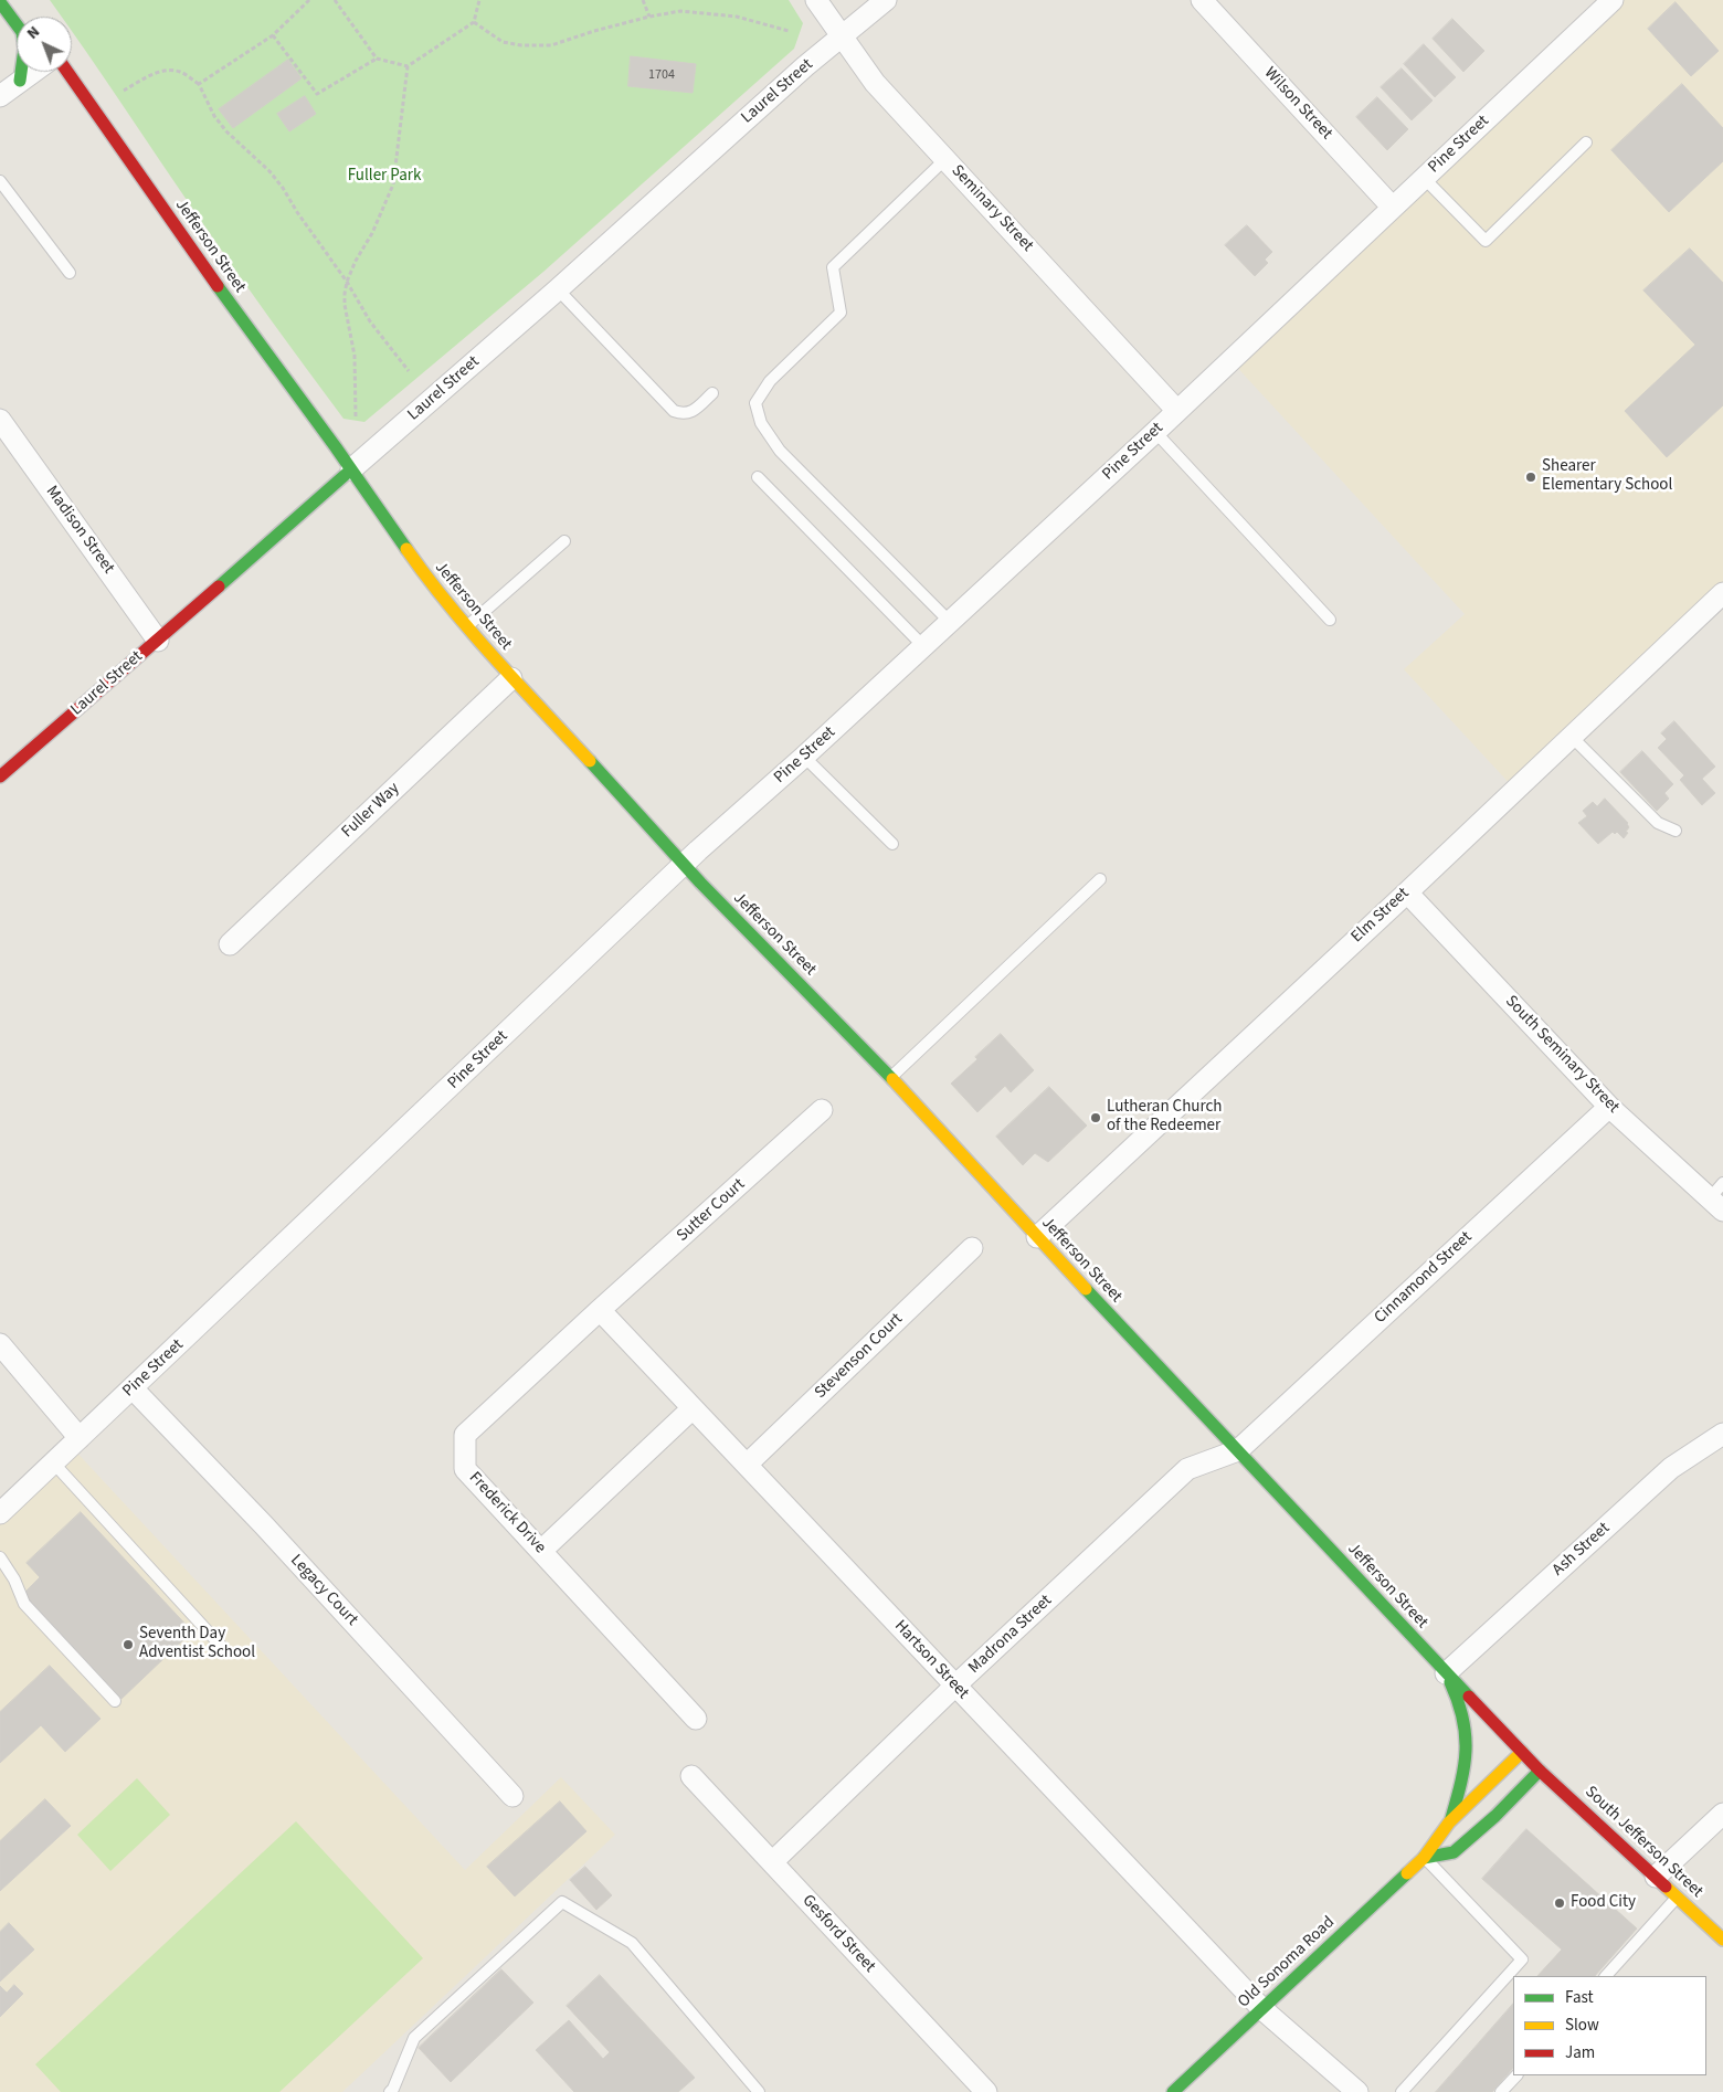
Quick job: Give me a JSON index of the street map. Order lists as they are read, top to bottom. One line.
{"streets":{"main road":["Laurel Street","Jefferson Street","South Jefferson Street","Old Sonoma Road"],"street":["Wilson Street","Pine Street","Seminary Street","Madison Street","Fuller Way","Elm Street","South Seminary Street","Sutter Court","Cinnamond Street","Stevenson Court","Frederick Drive","Ash Street","Legacy Court","Madrona Street","Hartson Street","Gesford Street"]},"crossings":[["Laurel Street","Seminary Street"],["Laurel Street","Jefferson Street"],["Laurel Street","Madison Street"],["Wilson Street","Pine Street"],["Pine Street","Seminary Street"],["Pine Street","Jefferson Street"],["Pine Street","Legacy Court"],["Jefferson Street","Fuller Way"],["Jefferson Street","Elm Street"],["Jefferson Street","Cinnamond Street"],["Jefferson Street","Ash Street"],["Jefferson Street","Madrona Street"],["Jefferson Street","South Jefferson Street"],["Jefferson Street","Old Sonoma Road"],["Elm Street","South Seminary Street"],["South Seminary Street","Cinnamond Street"],["Sutter Court","Frederick Drive"],["Sutter Court","Hartson Street"],["Cinnamond Street","Madrona Street"],["Stevenson Court","Hartson Street"],["Frederick Drive","Hartson Street"],["Madrona Street","Hartson Street"],["Madrona Street","Gesford Street"],["Hartson Street","Old Sonoma Road"]],"parks":["Fuller Park"],"places":["Shearer Elementary School","Lutheran Church of the Redeemer","Seventh Day Adventist School","Food City"],"house_numbers":["1704"],"legend":["Fast","Slow","Jam"],"north":"top left"}
